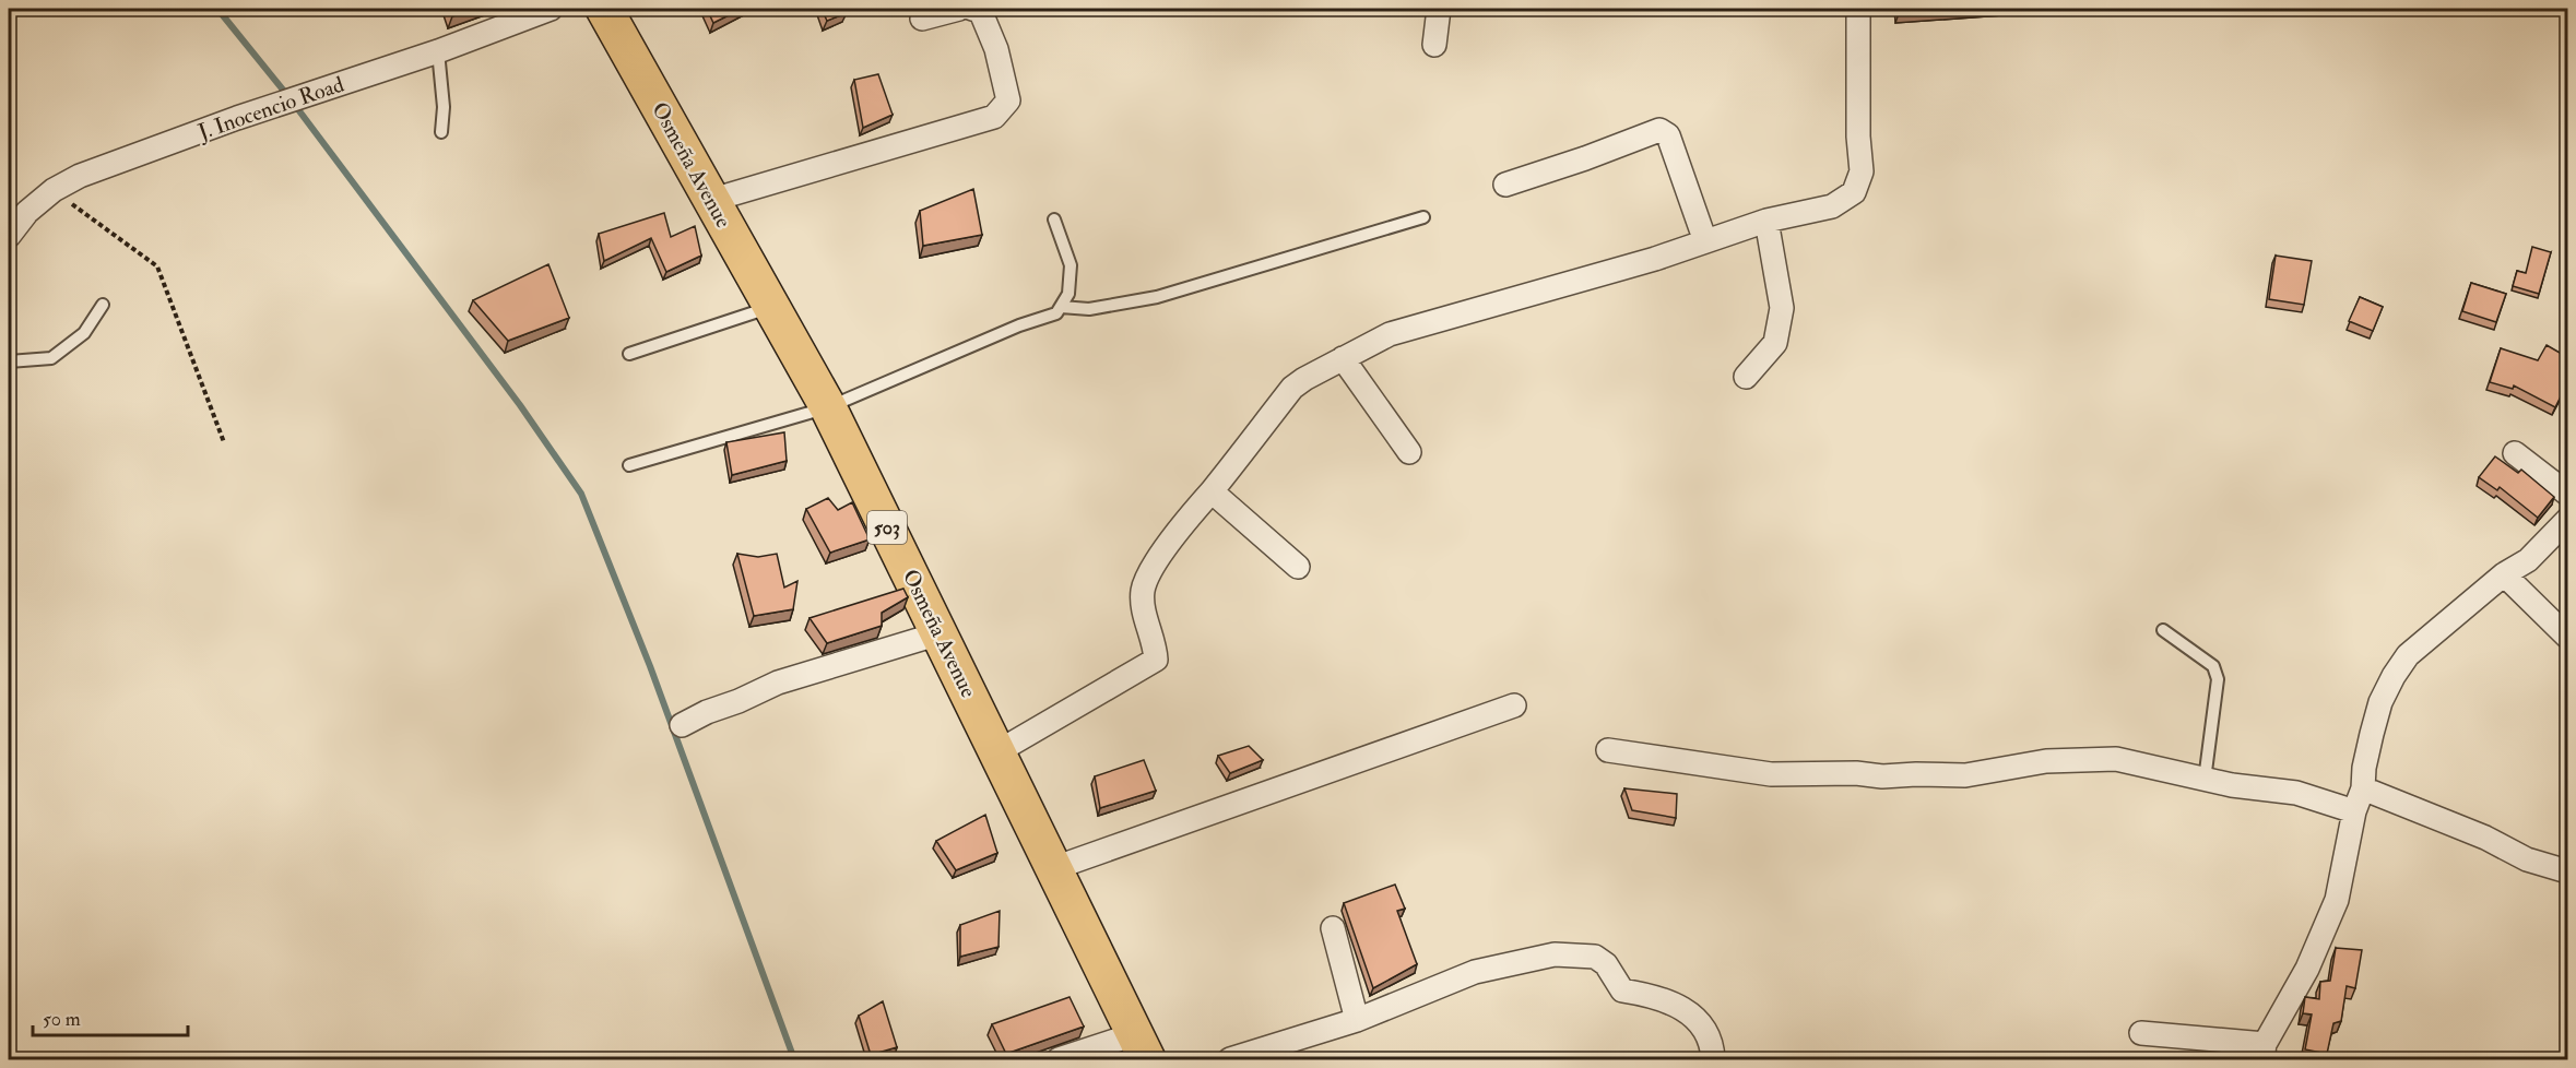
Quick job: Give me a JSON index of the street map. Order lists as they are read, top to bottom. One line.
{"streets":{"main road":["Osmeña Avenue","503"],"street":["J. Inocencio Road"]},"scale_bar":"50 m"}
